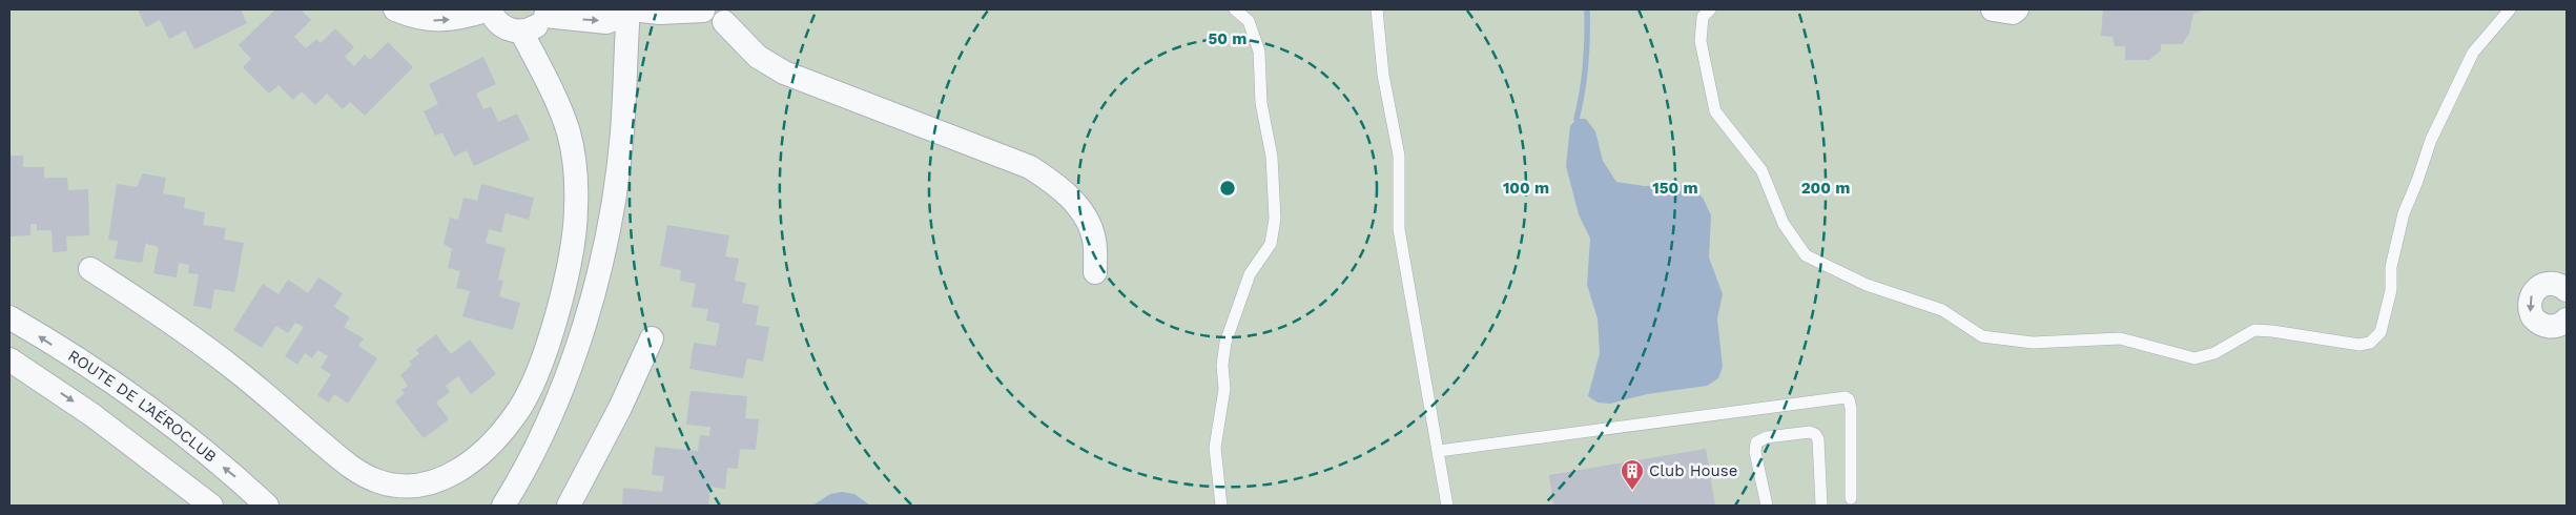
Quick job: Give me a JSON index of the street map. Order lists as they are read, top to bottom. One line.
{"streets":{"street":["ROUTE DE L’AÉROCLUB"]},"places":{"building":["Club House"]},"rings":["50 m","100 m","150 m","200 m"]}
